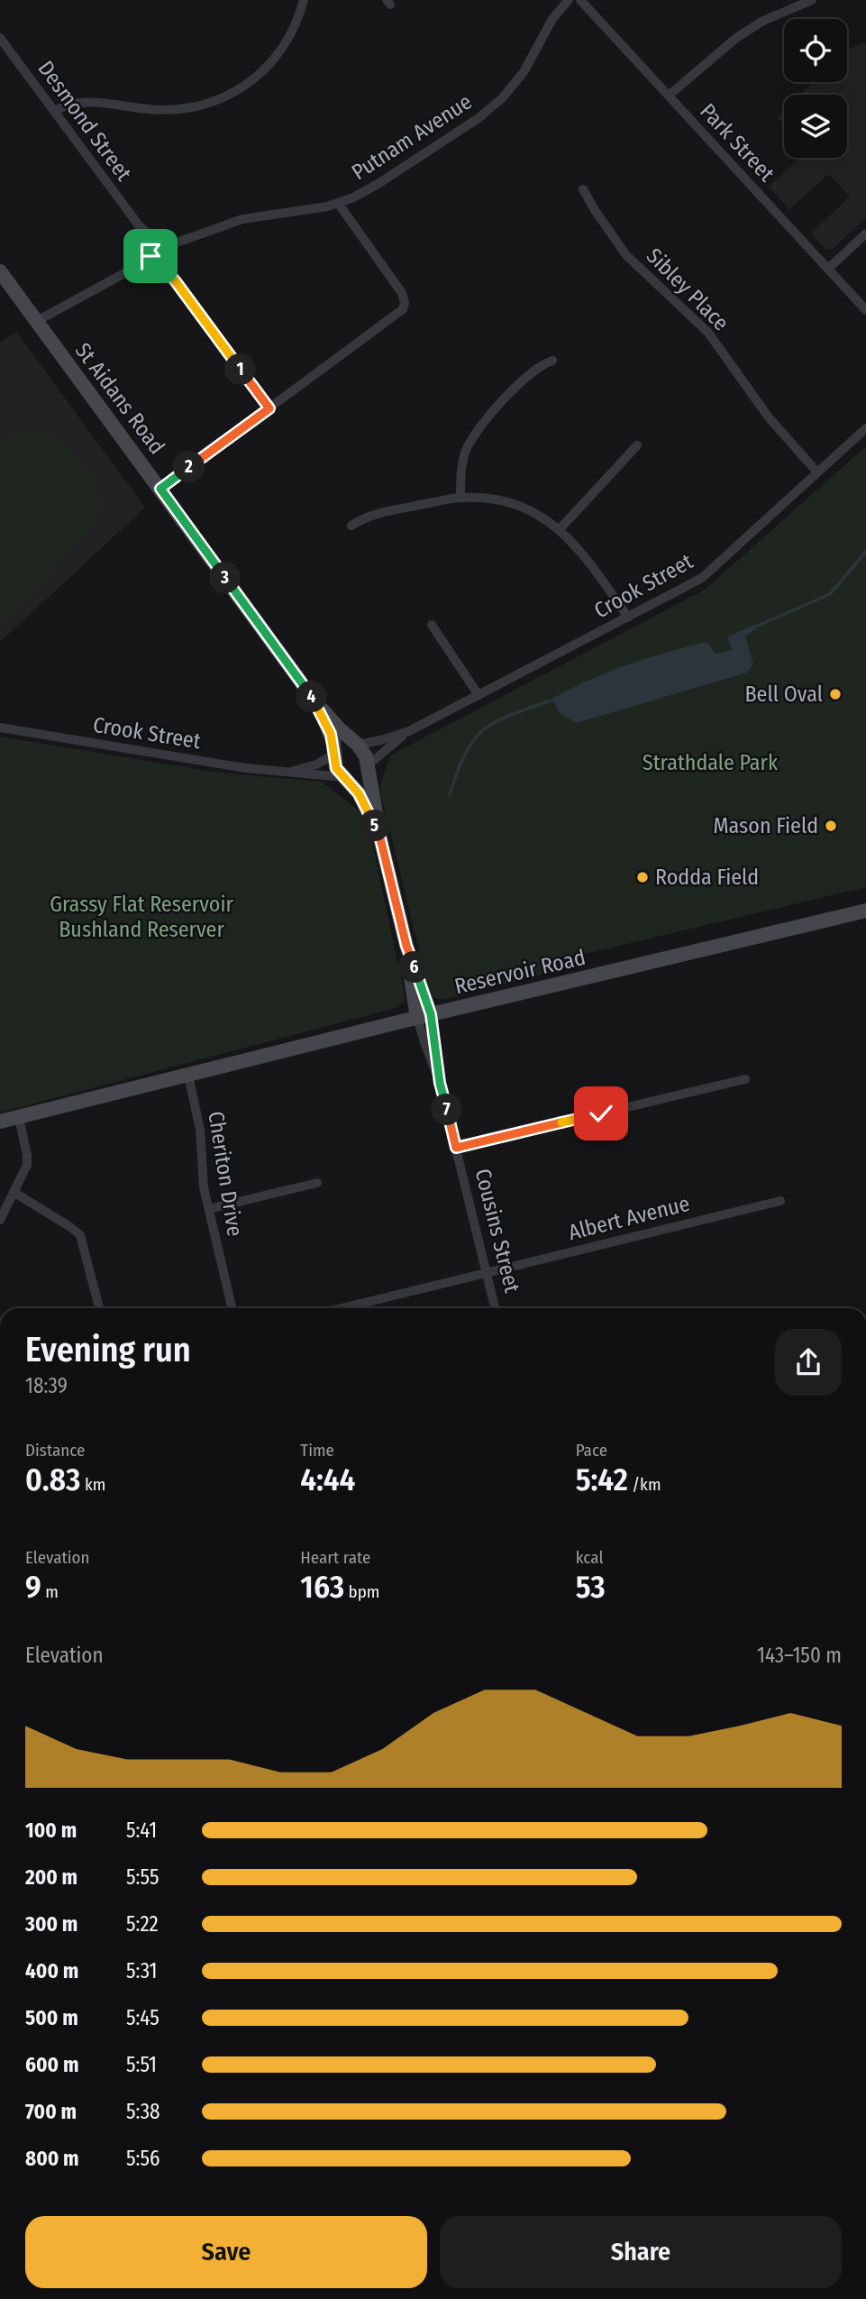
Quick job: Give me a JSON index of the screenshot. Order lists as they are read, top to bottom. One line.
{"streets":{"street":["Desmond Street","Putnam Avenue","Park Street","Sibley Place","St Aidans Road","Crook Street","Reservoir Road","Cheriton Drive","Albert Avenue","Cousins Street"]},"crossings":[["Desmond Street","Putnam Avenue"],["Sibley Place","Crook Street"],["St Aidans Road","Crook Street"],["St Aidans Road","Cousins Street"],["Crook Street","Cousins Street"],["Reservoir Road","Cheriton Drive"],["Reservoir Road","Cousins Street"],["Albert Avenue","Cousins Street"]],"parks":["Strathdale Park","Grassy Flat Reservoir Bushland Reserver"],"places":["Bell Oval","Mason Field","Rodda Field"],"page":{"pins":["1","2","3","4","5","6","7"],"heading":["Evening run","18:39"],"stats":[["Distance","0.83 km"],["Time","4:44"],["Pace","5:42 /km"],["Elevation","9 m"],["Heart rate","163 bpm"],["kcal","53"]],"chart":["Elevation","143–150 m"],"list":[{"name":"100 m","note":"5:41"},{"name":"200 m","note":"5:55"},{"name":"300 m","note":"5:22"},{"name":"400 m","note":"5:31"},{"name":"500 m","note":"5:45"},{"name":"600 m","note":"5:51"},{"name":"700 m","note":"5:38"},{"name":"800 m","note":"5:56"}],"buttons":["Save","Share"]}}
